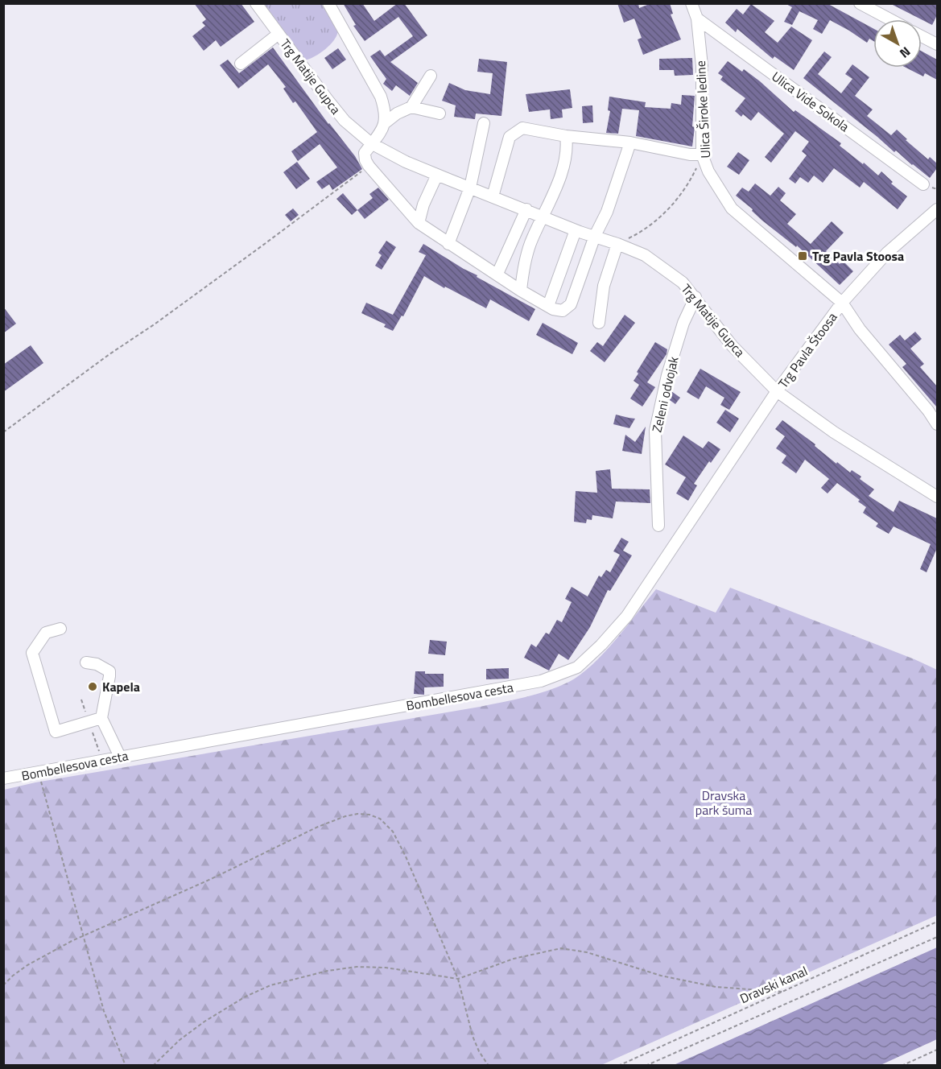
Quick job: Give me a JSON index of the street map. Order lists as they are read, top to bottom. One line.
{"streets":{"street":["Trg Matije Gupca","Ulica Vide Sokola","Ulica Široke ledine","Trg Pavla Štoosa","Zeleni odvojak","Bombellesova cesta"],"path":["Dravski kanal"]},"crossings":[["Trg Matije Gupca","Trg Pavla Štoosa"],["Trg Matije Gupca","Zeleni odvojak"],["Trg Matije Gupca","Bombellesova cesta"],["Ulica Vide Sokola","Ulica Široke ledine"],["Ulica Široke ledine","Trg Pavla Štoosa"],["Trg Pavla Štoosa","Bombellesova cesta"]],"parks":["Dravska park šuma"],"places":{"transit":["Trg Pavla Stoosa"],"other":["Kapela"]},"north":"bottom right"}
